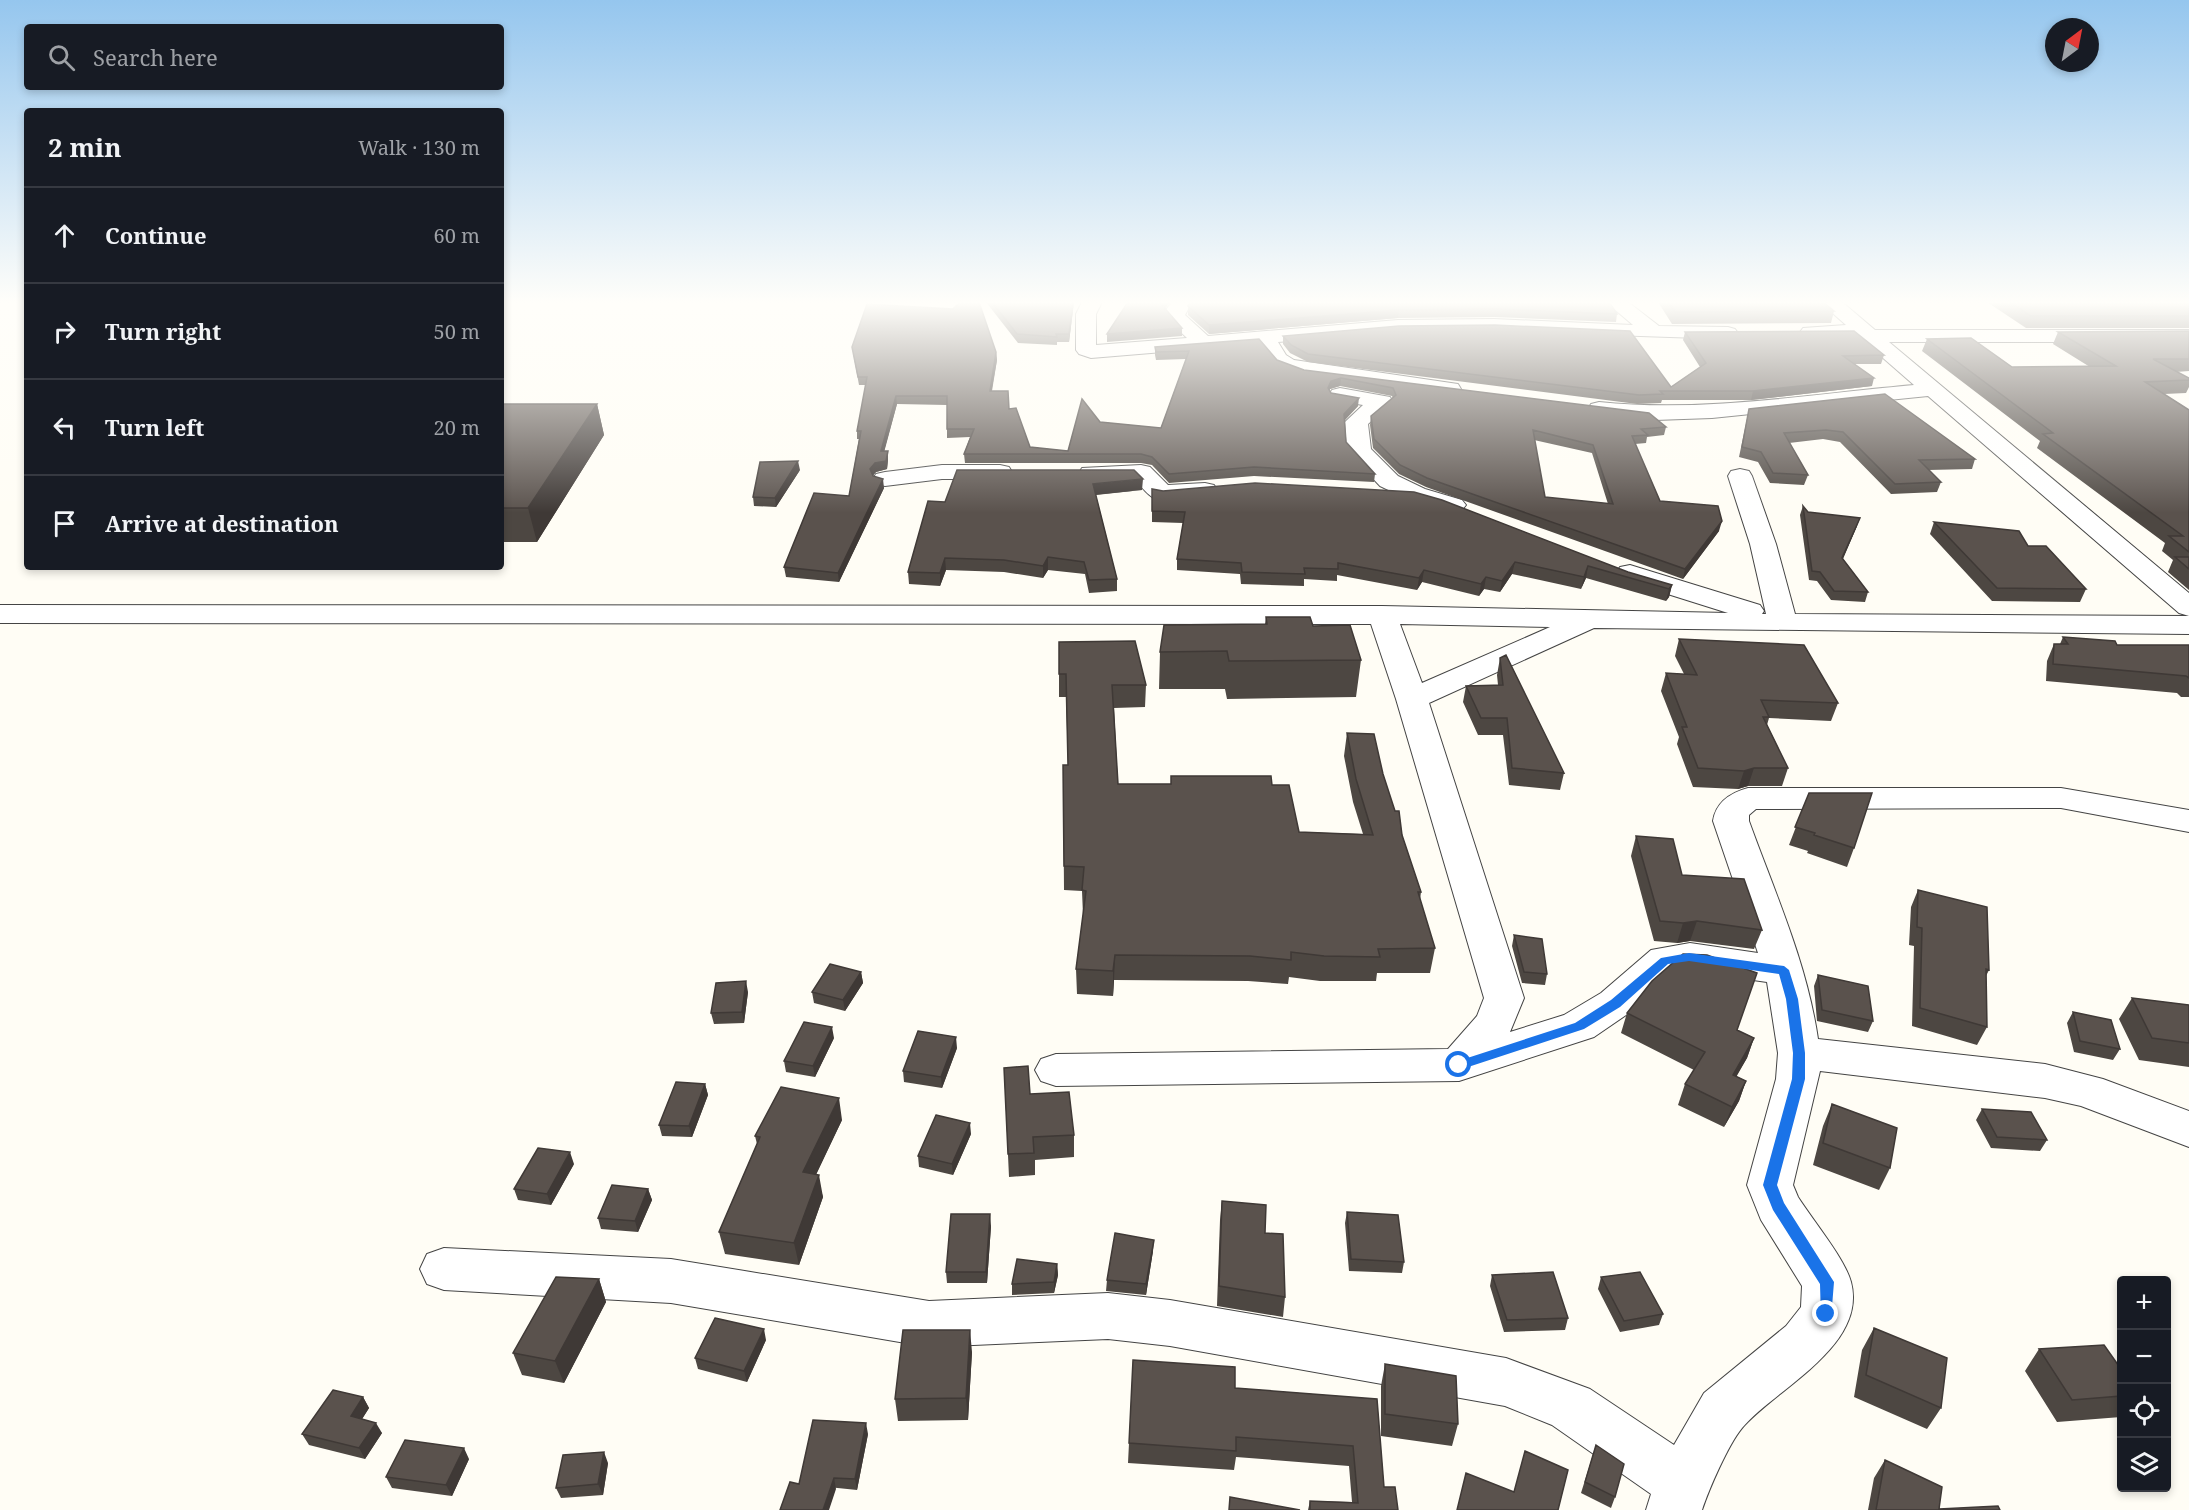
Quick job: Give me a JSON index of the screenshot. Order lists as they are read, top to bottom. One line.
{"north":"top right","page":{"search":"Search here","heading":["2 min","Walk · 130 m"],"list":[["Continue","60 m"],["Turn right","50 m"],["Turn left","20 m"],"Arrive at destination"],"map_buttons":["+","−"]}}
